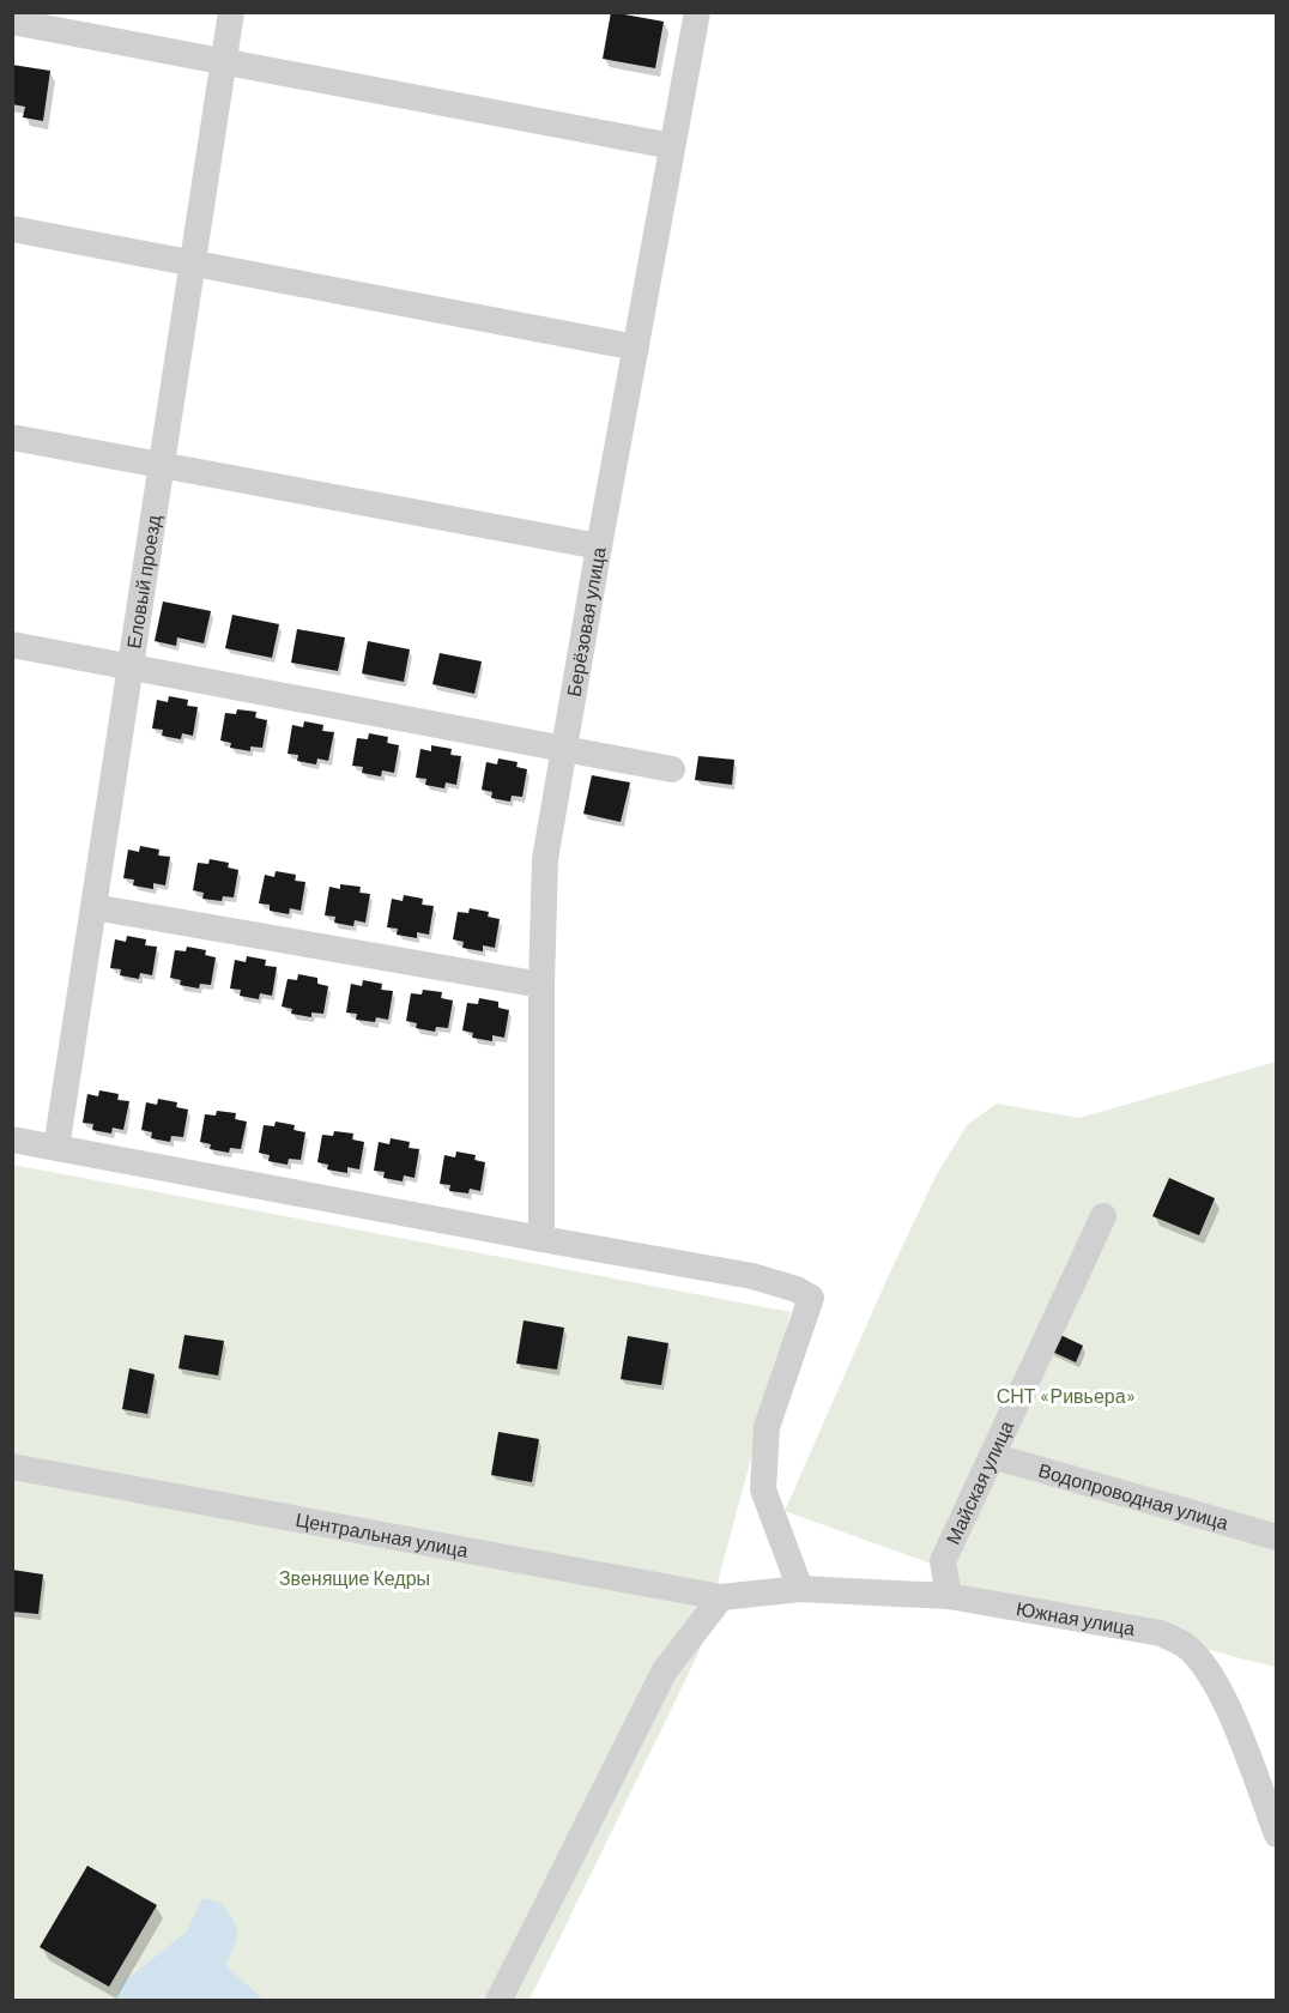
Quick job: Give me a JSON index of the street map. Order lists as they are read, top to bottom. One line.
{"streets":{"street":["Еловый проезд","Берёзовая улица","Майская улица","Водопроводная улица","Центральная улица","Южная улица"]},"crossings":[["Майская улица","Водопроводная улица"],["Майская улица","Южная улица"],["Центральная улица","Южная улица"]],"parks":["СНТ «Ривьера»","Звенящие Кедры"]}
